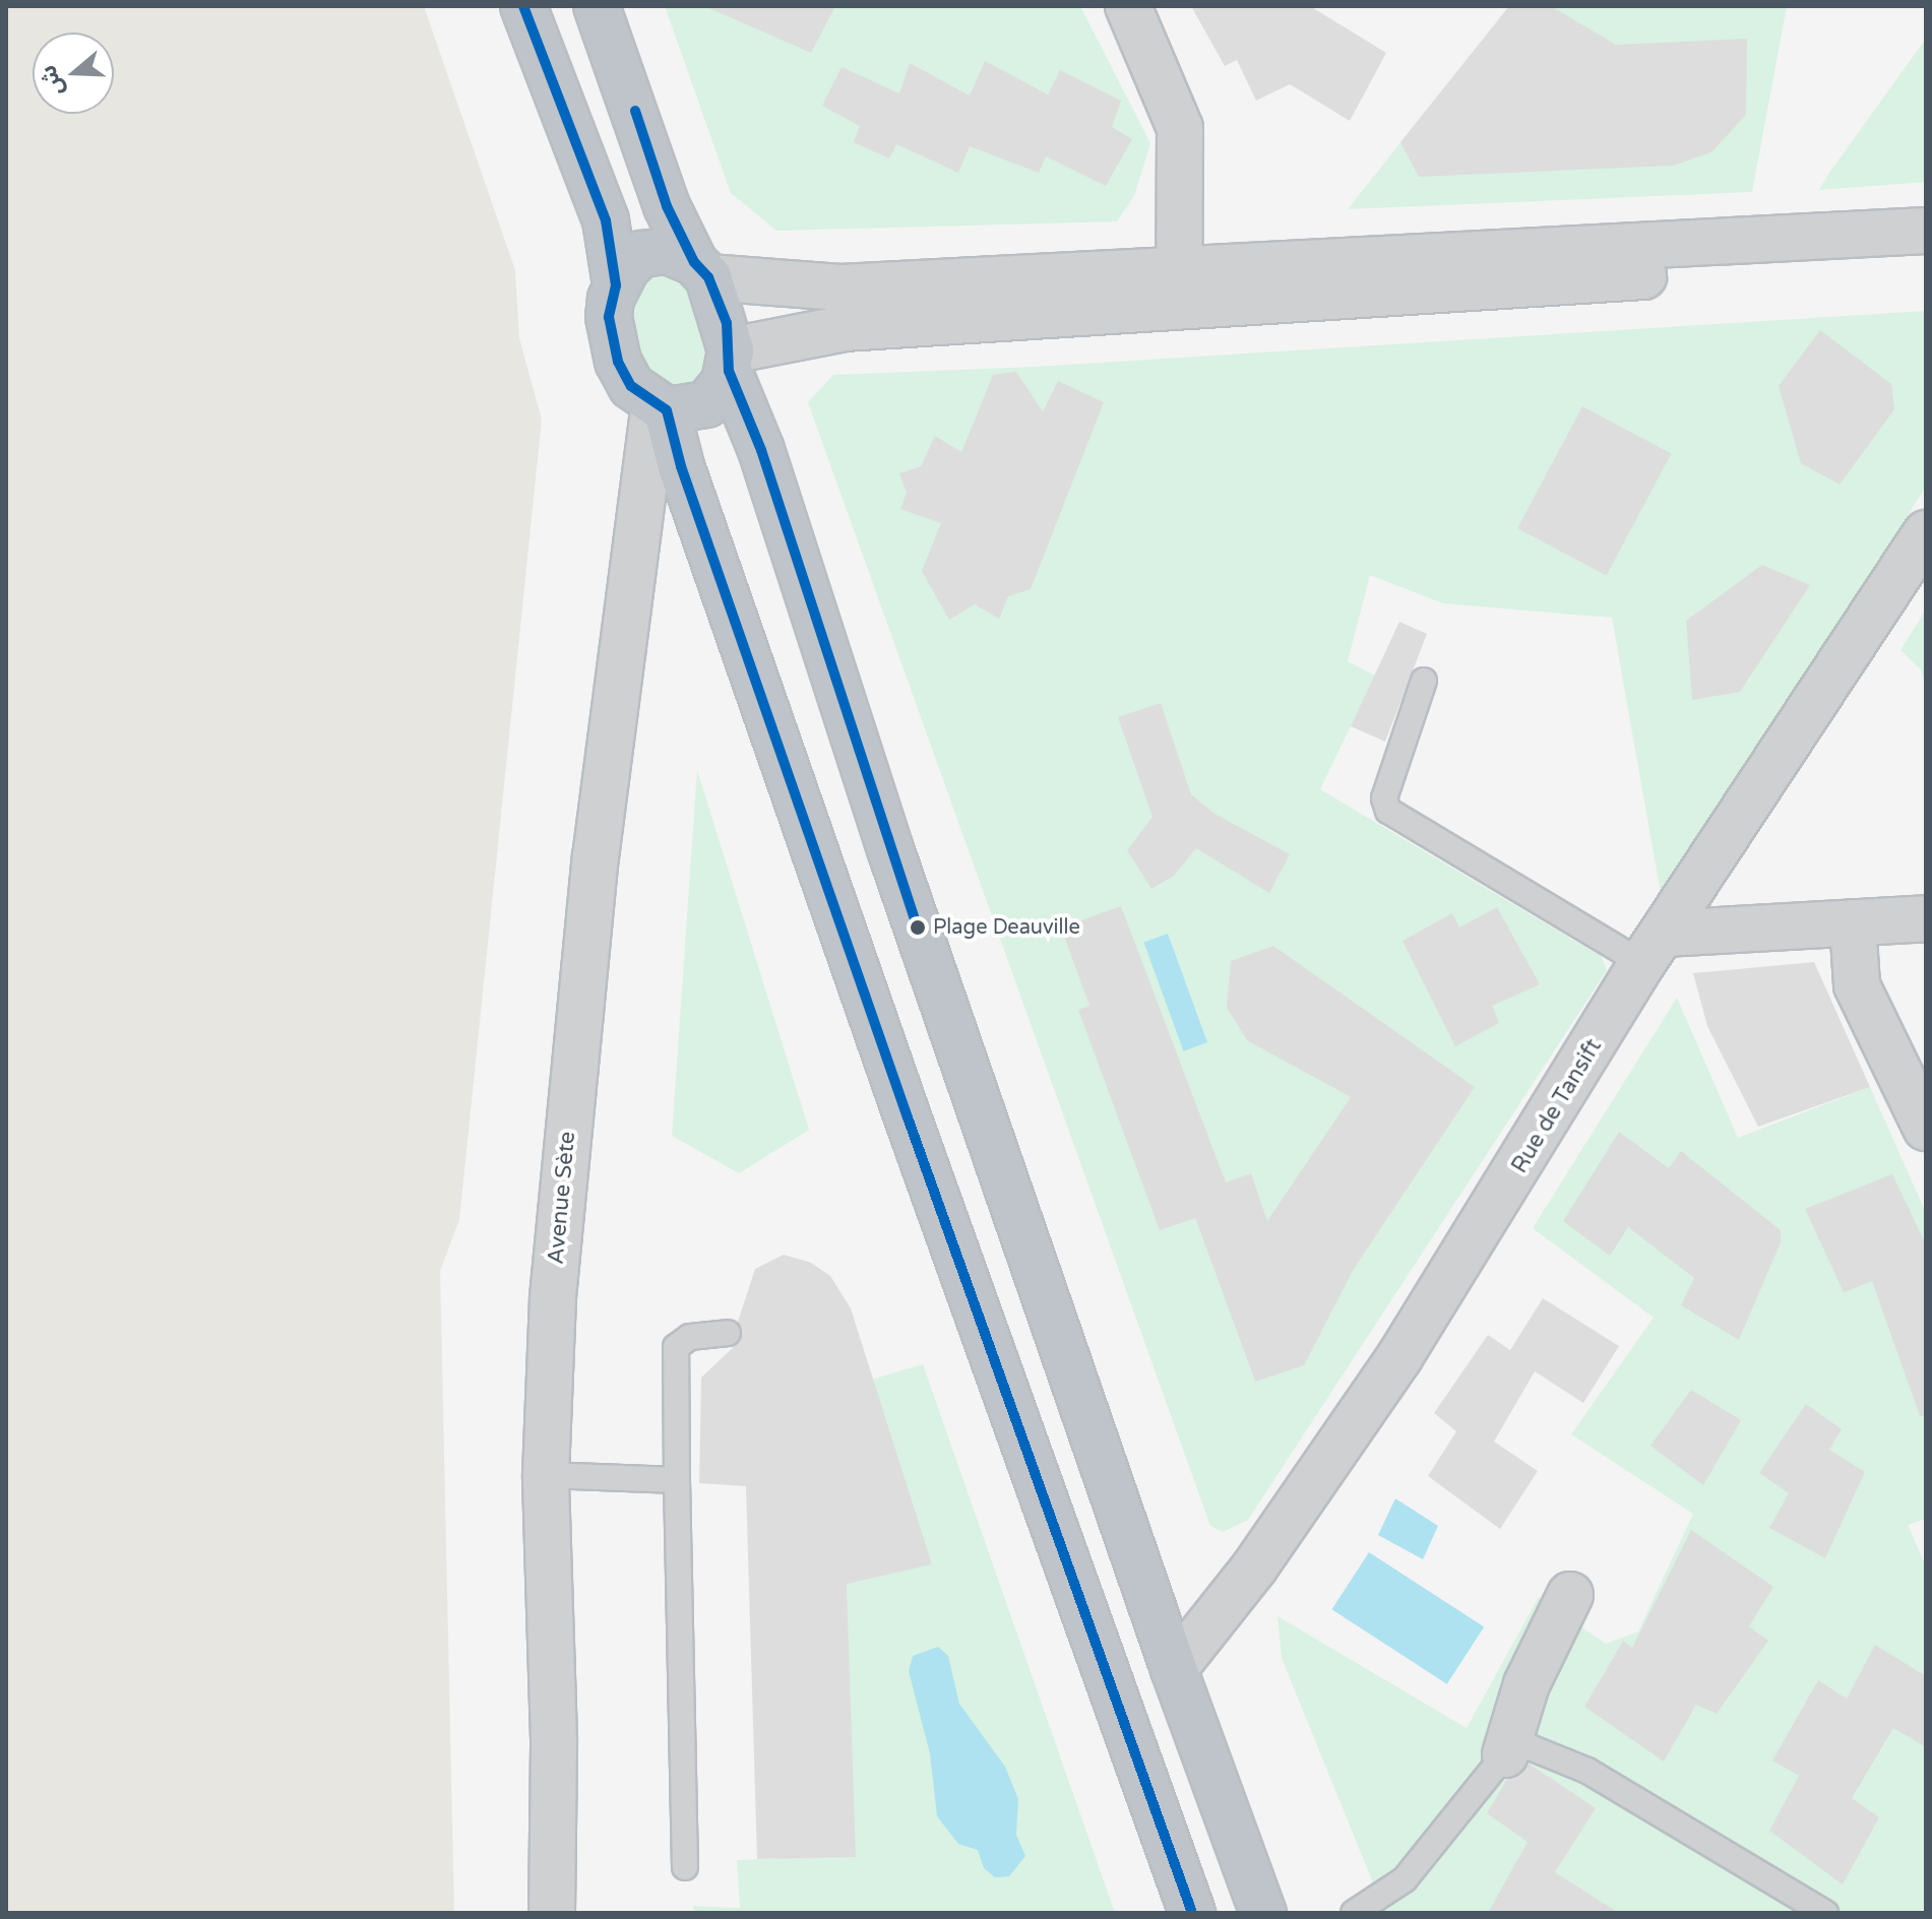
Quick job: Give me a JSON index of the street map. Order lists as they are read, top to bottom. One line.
{"streets":{"street":["Rue de Tansift","Avenue Sète"]},"places":["Plage Deauville"],"north":"left"}
